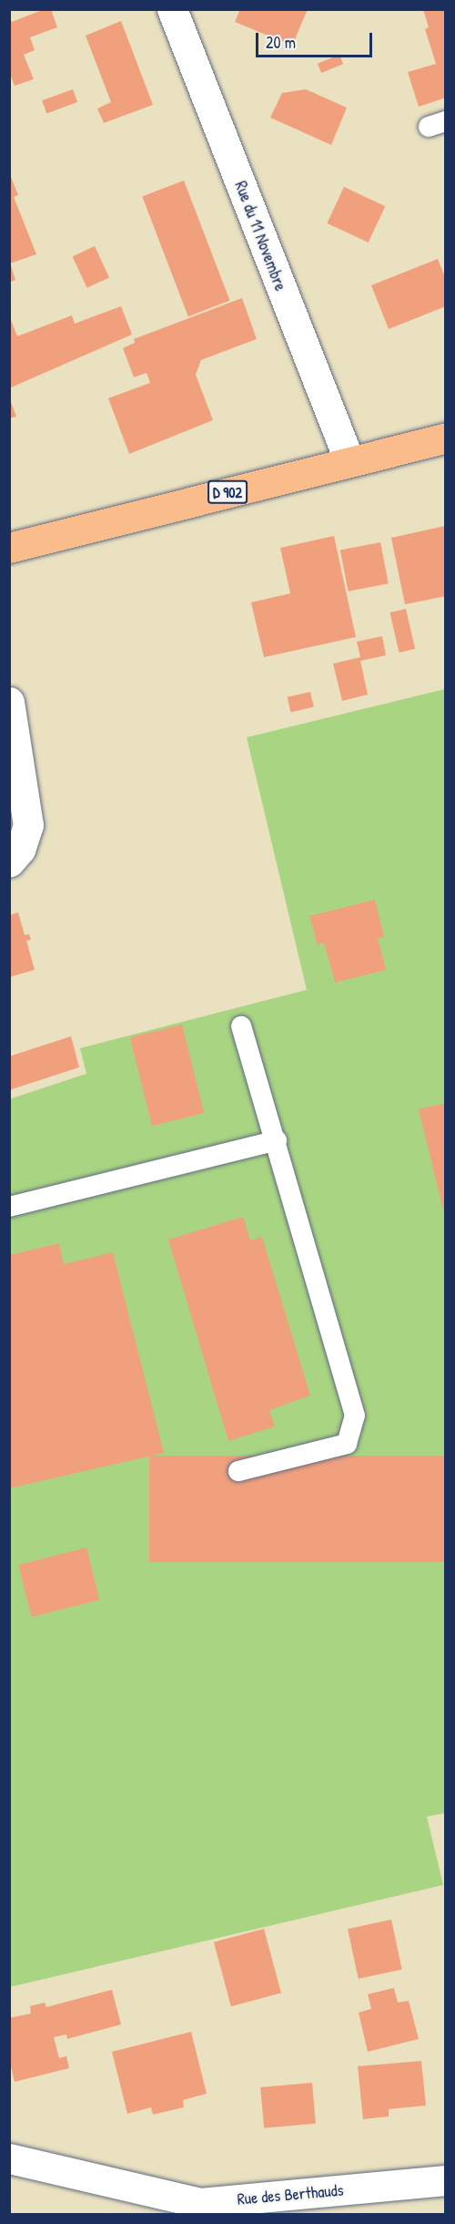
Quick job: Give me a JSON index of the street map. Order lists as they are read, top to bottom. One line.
{"streets":{"main road":["D 902"],"street":["Rue du 11 Novembre","Rue des Berthauds"]},"crossings":[["Rue du 11 Novembre","D 902"]],"scale_bar":"20 m"}
